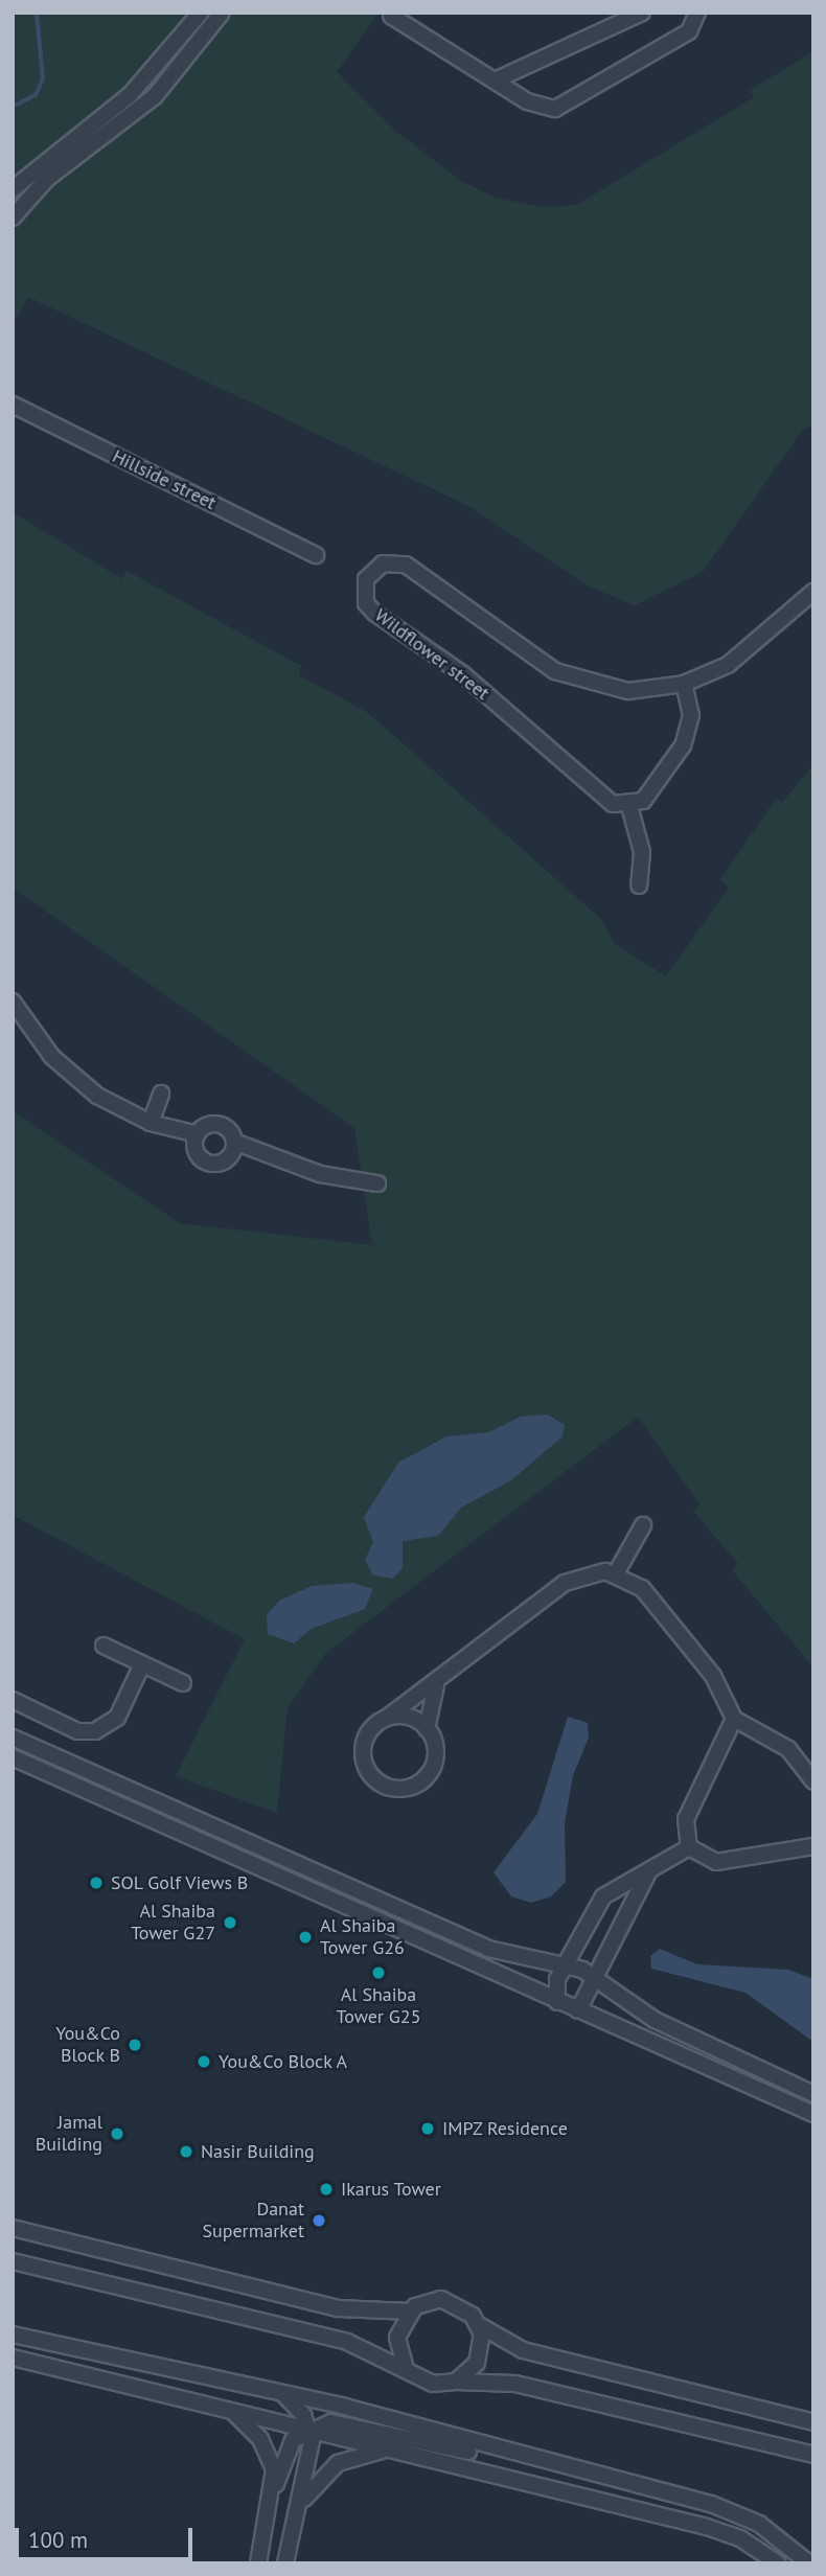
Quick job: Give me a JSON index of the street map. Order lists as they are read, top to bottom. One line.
{"streets":{"street":["Hillside street","Wildflower street"]},"places":["SOL Golf Views B","Al Shaiba Tower G27","Al Shaiba Tower G26","Al Shaiba Tower G25","You&Co Block B","You&Co Block A","IMPZ Residence","Jamal Building","Nasir Building","Ikarus Tower","Danat Supermarket"],"scale_bar":"100 m"}
